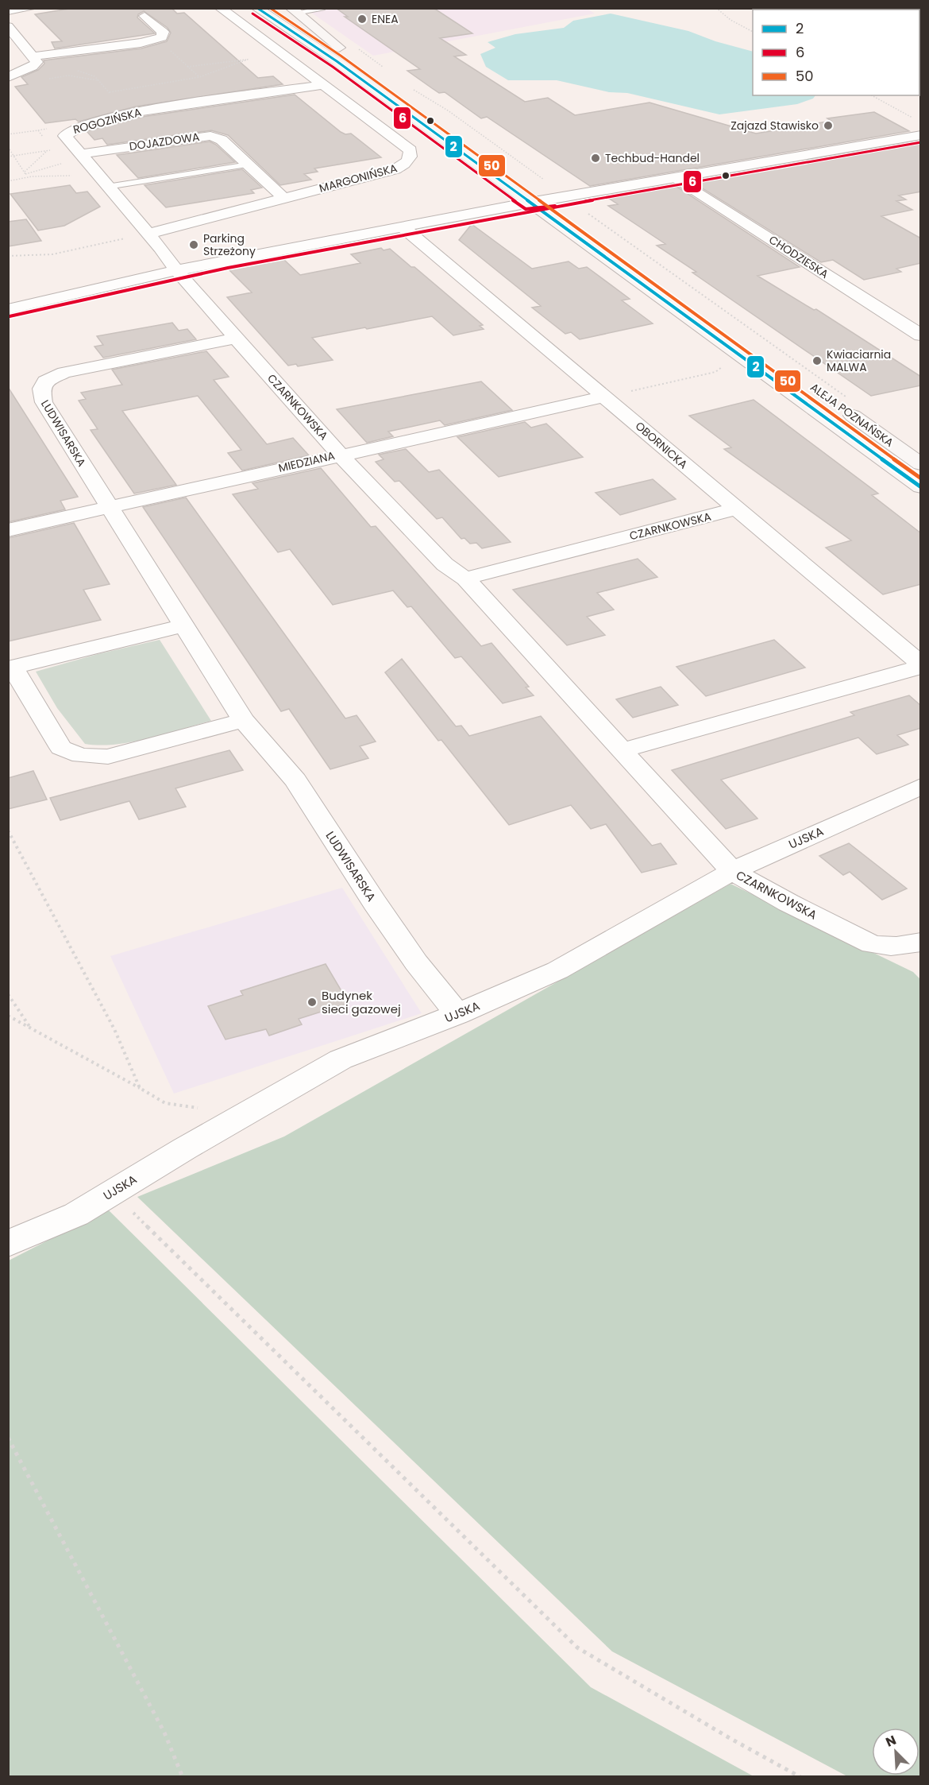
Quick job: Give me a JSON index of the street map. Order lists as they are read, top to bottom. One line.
{"streets":{"main road":["ALEJA POZNAŃSKA"],"street":["ROGOZIŃSKA","DOJAZDOWA","MARGONIŃSKA","CHODZIESKA","CZARNKOWSKA","LUDWISARSKA","OBORNICKA","MIEDZIANA","UJSKA"]},"crossings":[["ROGOZIŃSKA","DOJAZDOWA"],["ROGOZIŃSKA","MARGONIŃSKA"],["ROGOZIŃSKA","CZARNKOWSKA"],["DOJAZDOWA","MARGONIŃSKA"],["CZARNKOWSKA","LUDWISARSKA"],["CZARNKOWSKA","OBORNICKA"],["CZARNKOWSKA","MIEDZIANA"],["CZARNKOWSKA","UJSKA"],["LUDWISARSKA","MIEDZIANA"],["LUDWISARSKA","UJSKA"],["OBORNICKA","MIEDZIANA"]],"places":["ENEA","Zajazd Stawisko","Techbud-Handel","Parking Strzeżony","Kwiaciarnia MALWA","Budynek sieci gazowej"],"lines":["transit line 2","transit line 50","transit line 6"],"legend":["2","6","50"],"north":"top left"}
